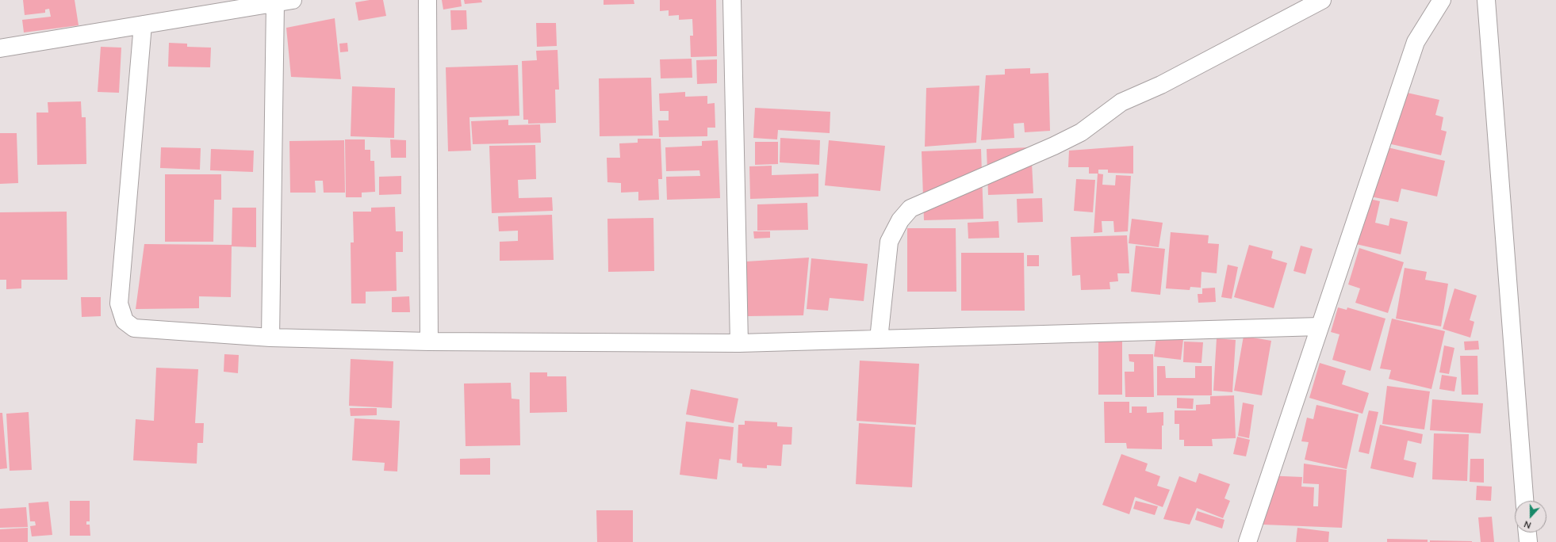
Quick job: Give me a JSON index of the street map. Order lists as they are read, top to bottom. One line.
{"north":"bottom"}
